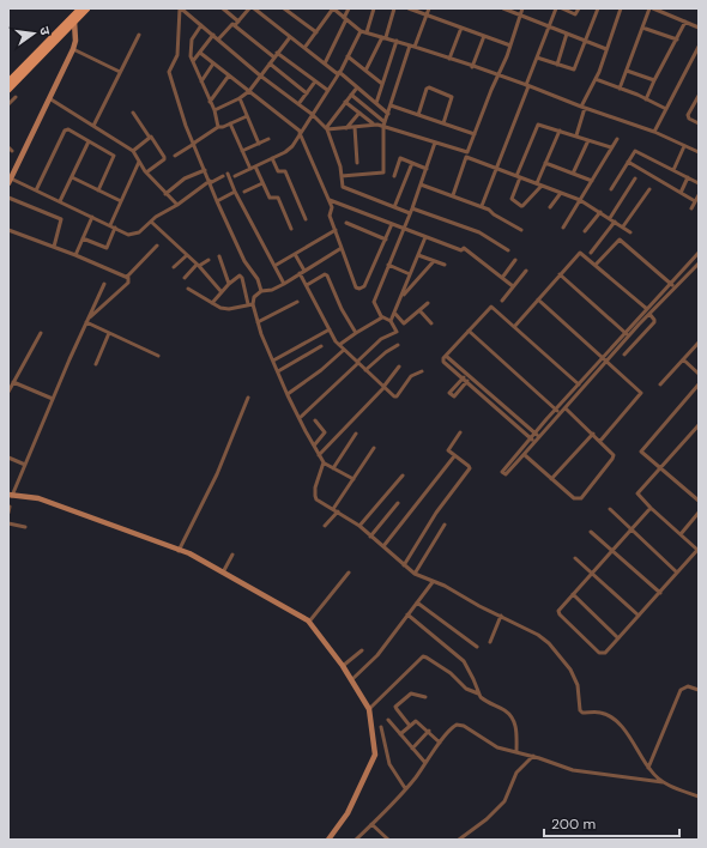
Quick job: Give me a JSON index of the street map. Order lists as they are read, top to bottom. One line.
{"scale_bar":"200 m","north":"right"}
